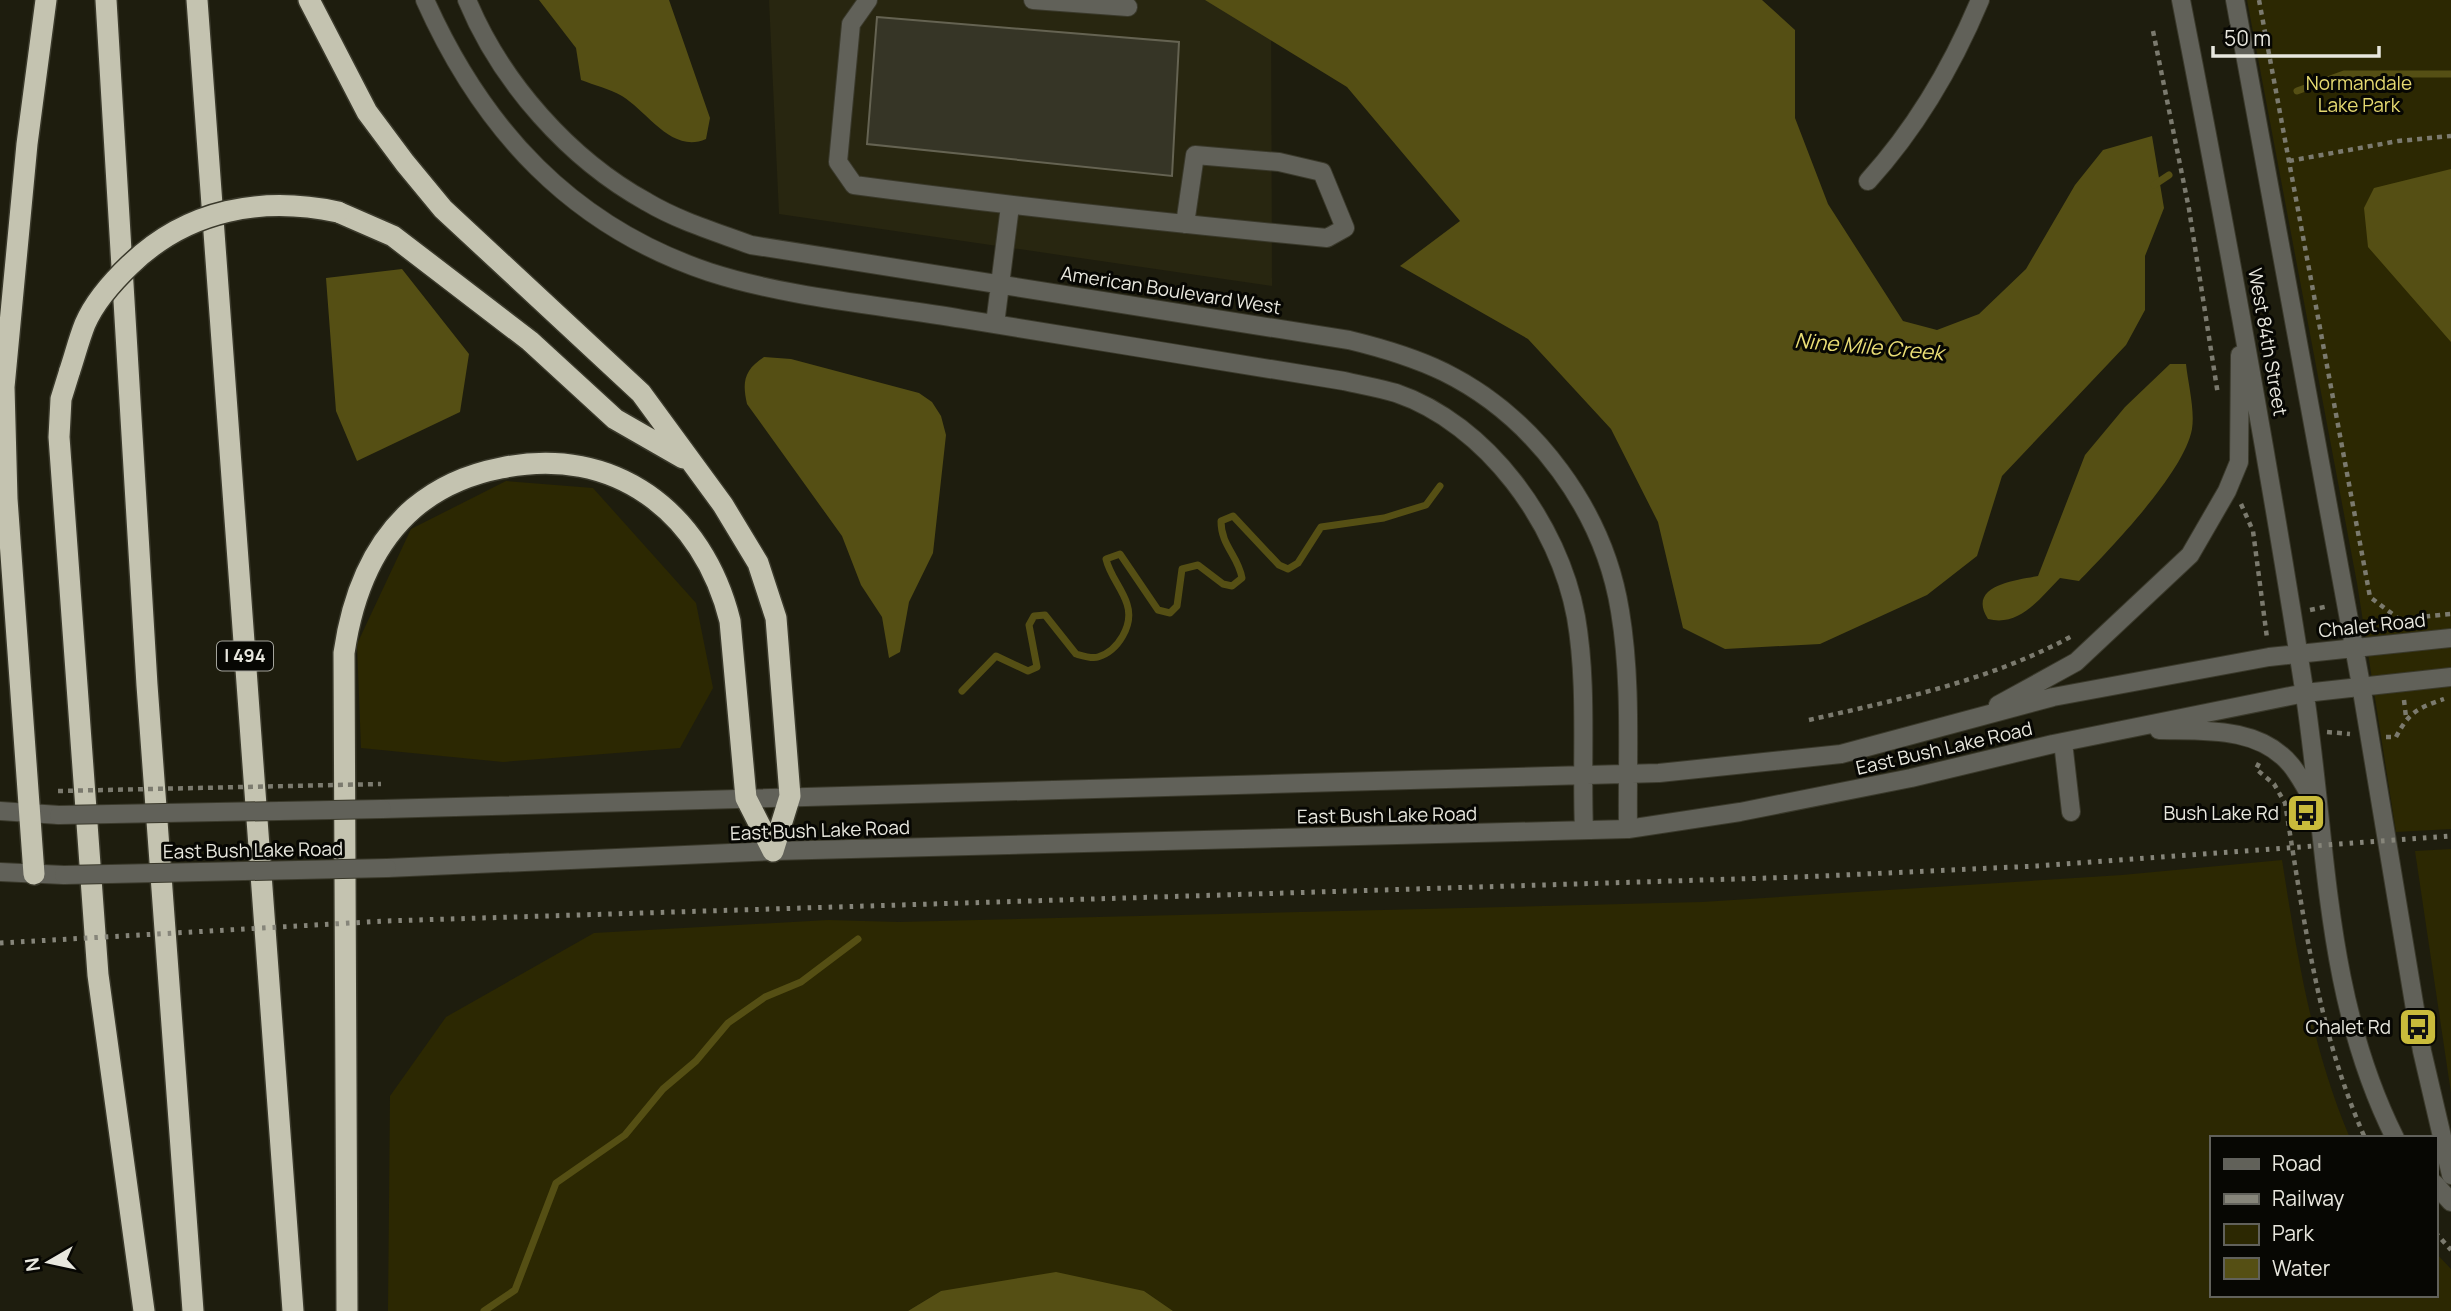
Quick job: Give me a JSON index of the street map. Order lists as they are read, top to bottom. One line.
{"streets":{"highway":["I 494"],"street":["American Boulevard West","West 84th Street","Chalet Road","East Bush Lake Road"]},"crossings":[["American Boulevard West","East Bush Lake Road"],["West 84th Street","Chalet Road"],["West 84th Street","East Bush Lake Road"],["Chalet Road","East Bush Lake Road"]],"water":["Nine Mile Creek"],"parks":["Normandale Lake Park"],"places":{"bus stop":["Bush Lake Rd","Chalet Rd"]},"legend":["Road","Railway","Park","Water"],"scale_bar":"50 m","north":"left"}
